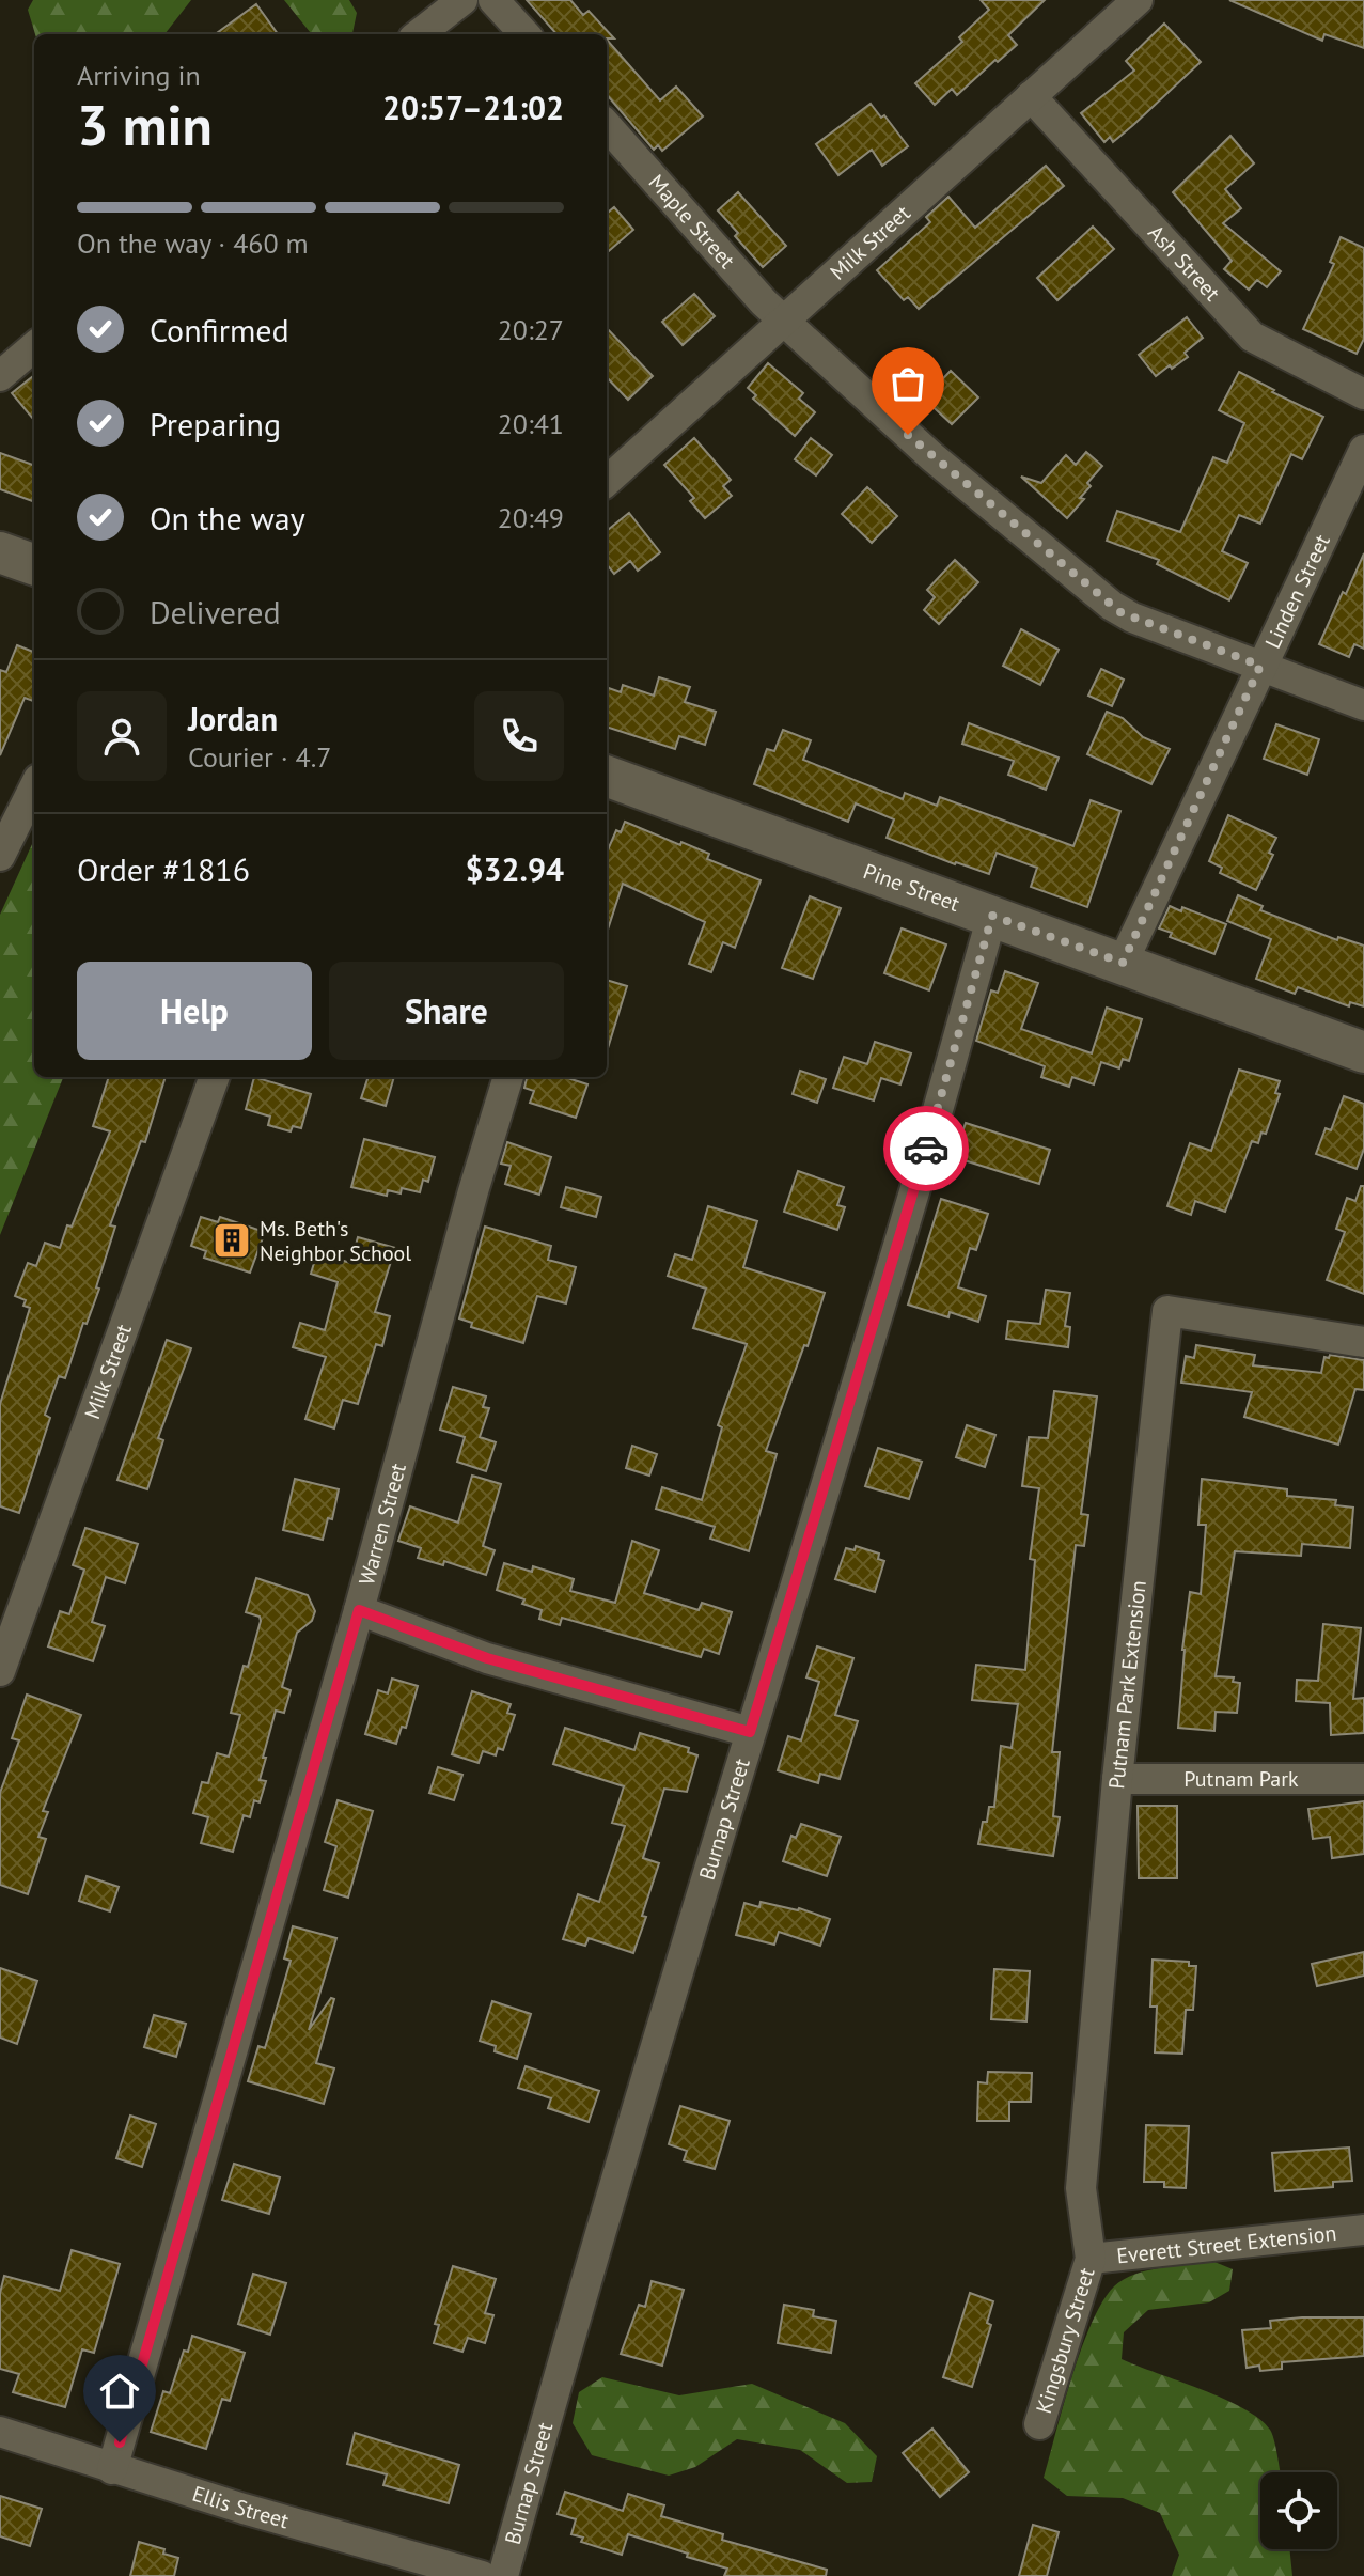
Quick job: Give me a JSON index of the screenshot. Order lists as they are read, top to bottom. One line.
{"streets":{"street":["Maple Street","Milk Street","Ash Street","Linden Street","Pine Street","Warren Street","Putnam Park Extension","Putnam Park","Burnap Street","Everett Street Extension","Kingsbury Street","Ellis Street"]},"crossings":[["Maple Street","Milk Street"],["Maple Street","Linden Street"],["Milk Street","Ash Street"],["Linden Street","Pine Street"],["Pine Street","Burnap Street"],["Warren Street","Ellis Street"],["Putnam Park Extension","Putnam Park"],["Putnam Park Extension","Everett Street Extension"],["Putnam Park Extension","Kingsbury Street"],["Everett Street Extension","Kingsbury Street"]],"places":{"building":["Ms. Beth's Neighbor School"]},"page":{"heading":["3 min","Arriving in","20:57–21:02"],"panel":["Jordan","Courier · 4.7","Order #1816","$32.94"],"bar":"On the way · 460 m","list":[["Confirmed","20:27"],["Preparing","20:41"],["On the way","20:49"],"Delivered"],"buttons":["Help","Share"]}}
